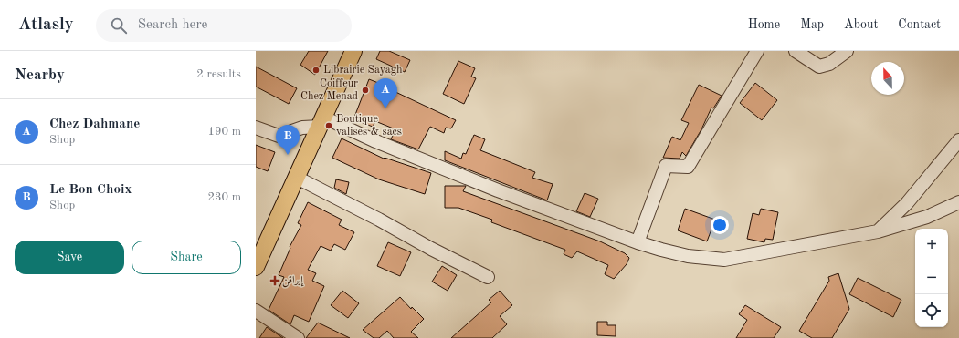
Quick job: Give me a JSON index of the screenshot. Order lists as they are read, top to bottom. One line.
{"places":{"other":["Librairie Sayagh","Coiffeur Chez Menad","Boutique valises & sacs"],"health":["إبراقن"]},"north":"top","page":{"header":"Atlasly","search":"Search here","nav":["Home","Map","About","Contact"],"heading":["Nearby","2 results"],"pins":["A","B"],"list":[{"mark":"A","name":"Chez Dahmane","note":"Shop","value":"190 m"},{"mark":"B","name":"Le Bon Choix","note":"Shop","value":"230 m"}],"map_buttons":["+","−"],"buttons":["Save","Share"]}}
